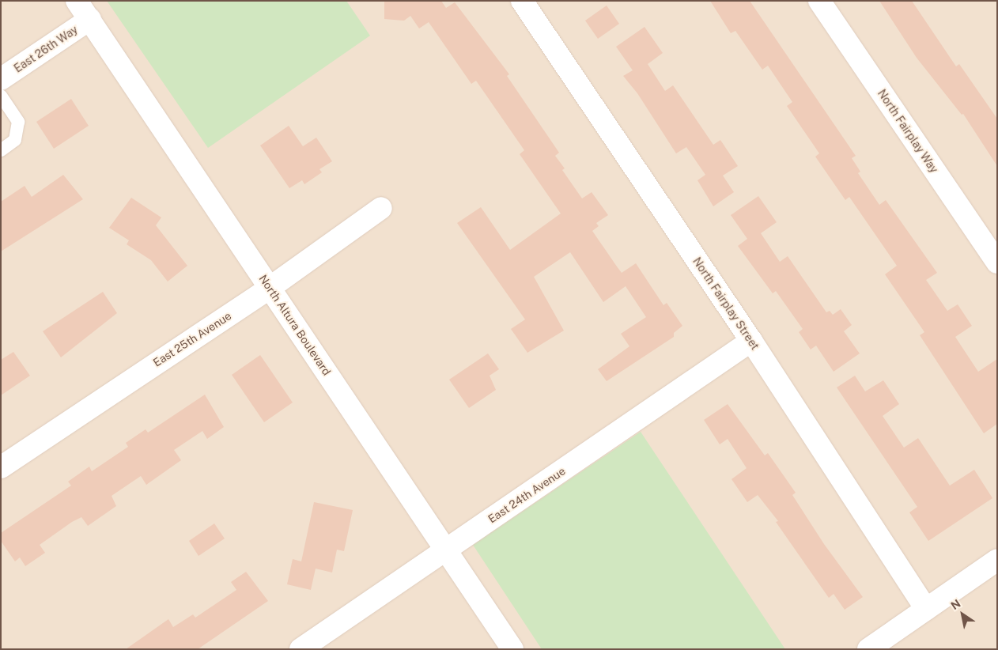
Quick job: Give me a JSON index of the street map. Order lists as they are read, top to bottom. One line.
{"streets":{"street":["East 26th Way","North Fairplay Way","North Fairplay Street","North Altura Boulevard","East 25th Avenue","East 24th Avenue"]},"crossings":[["East 26th Way","North Altura Boulevard"],["North Fairplay Street","East 24th Avenue"],["North Altura Boulevard","East 25th Avenue"],["North Altura Boulevard","East 24th Avenue"]],"north":"top left"}
